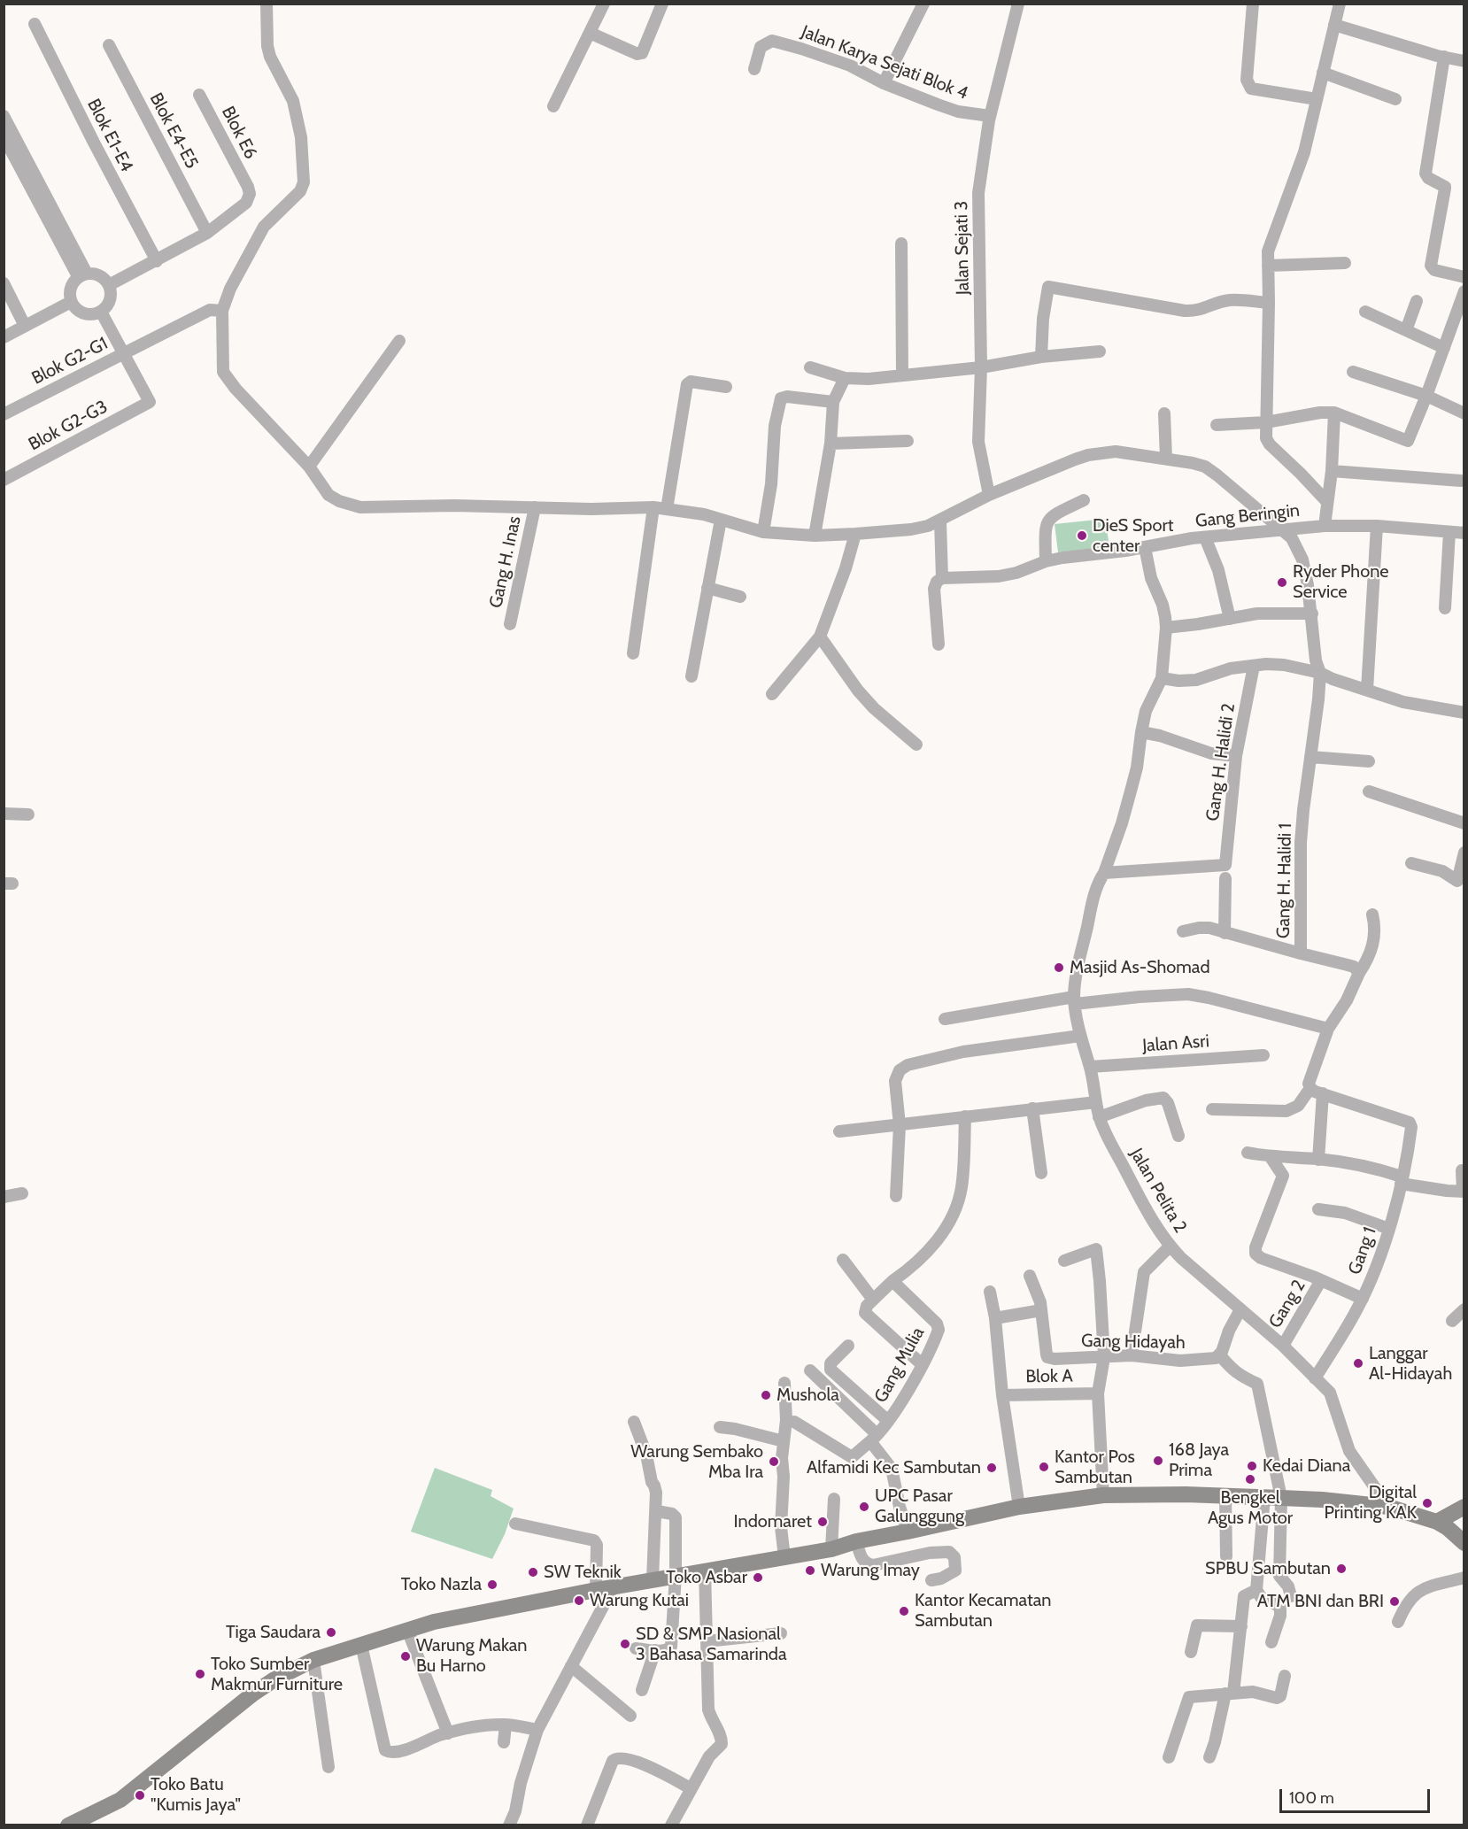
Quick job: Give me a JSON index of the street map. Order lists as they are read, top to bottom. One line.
{"streets":{"street":["Jalan Karya Sejati Blok 4","Blok E4-E5","Blok E6","Blok E1-E4","Jalan Sejati 3","Blok G2-G1","Blok G2-G3","Gang Beringin","Gang H. Inas","Gang H. Halidi 2","Gang H. Halidi 1","Jalan Asri","Jalan Pelita 2","Gang 1","Gang 2","Gang Hidayah","Gang Mulia","Blok A"]},"crossings":[["Jalan Karya Sejati Blok 4","Jalan Sejati 3"],["Blok E4-E5","Blok E6"],["Jalan Sejati 3","Gang H. Halidi 1"],["Blok G2-G1","Blok G2-G3"],["Blok G2-G1","Gang H. Halidi 1"],["Gang Beringin","Gang H. Halidi 1"],["Gang H. Inas","Gang H. Halidi 1"],["Gang H. Halidi 2","Jalan Pelita 2"],["Jalan Asri","Jalan Pelita 2"],["Jalan Pelita 2","Gang 1"],["Jalan Pelita 2","Gang 2"]],"places":["DieS Sport center","Ryder Phone Service","Masjid As-Shomad","Langgar Al-Hidayah","Mushola","168 Jaya Prima","Warung Sembako Mba Ira","Kedai Diana","Kantor Pos Sambutan","Alfamidi Kec Sambutan","Bengkel Agus Motor","Digital Printing KAK","UPC Pasar Galunggung","Indomaret","SPBU Sambutan","Warung Imay","SW Teknik","Toko Asbar","Toko Nazla","Warung Kutai","ATM BNI dan BRI","Kantor Kecamatan Sambutan","Tiga Saudara","SD & SMP Nasional 3 Bahasa Samarinda","Warung Makan Bu Harno","Toko Sumber Makmur Furniture","Toko Batu \"Kumis Jaya\""],"scale_bar":"100 m"}
